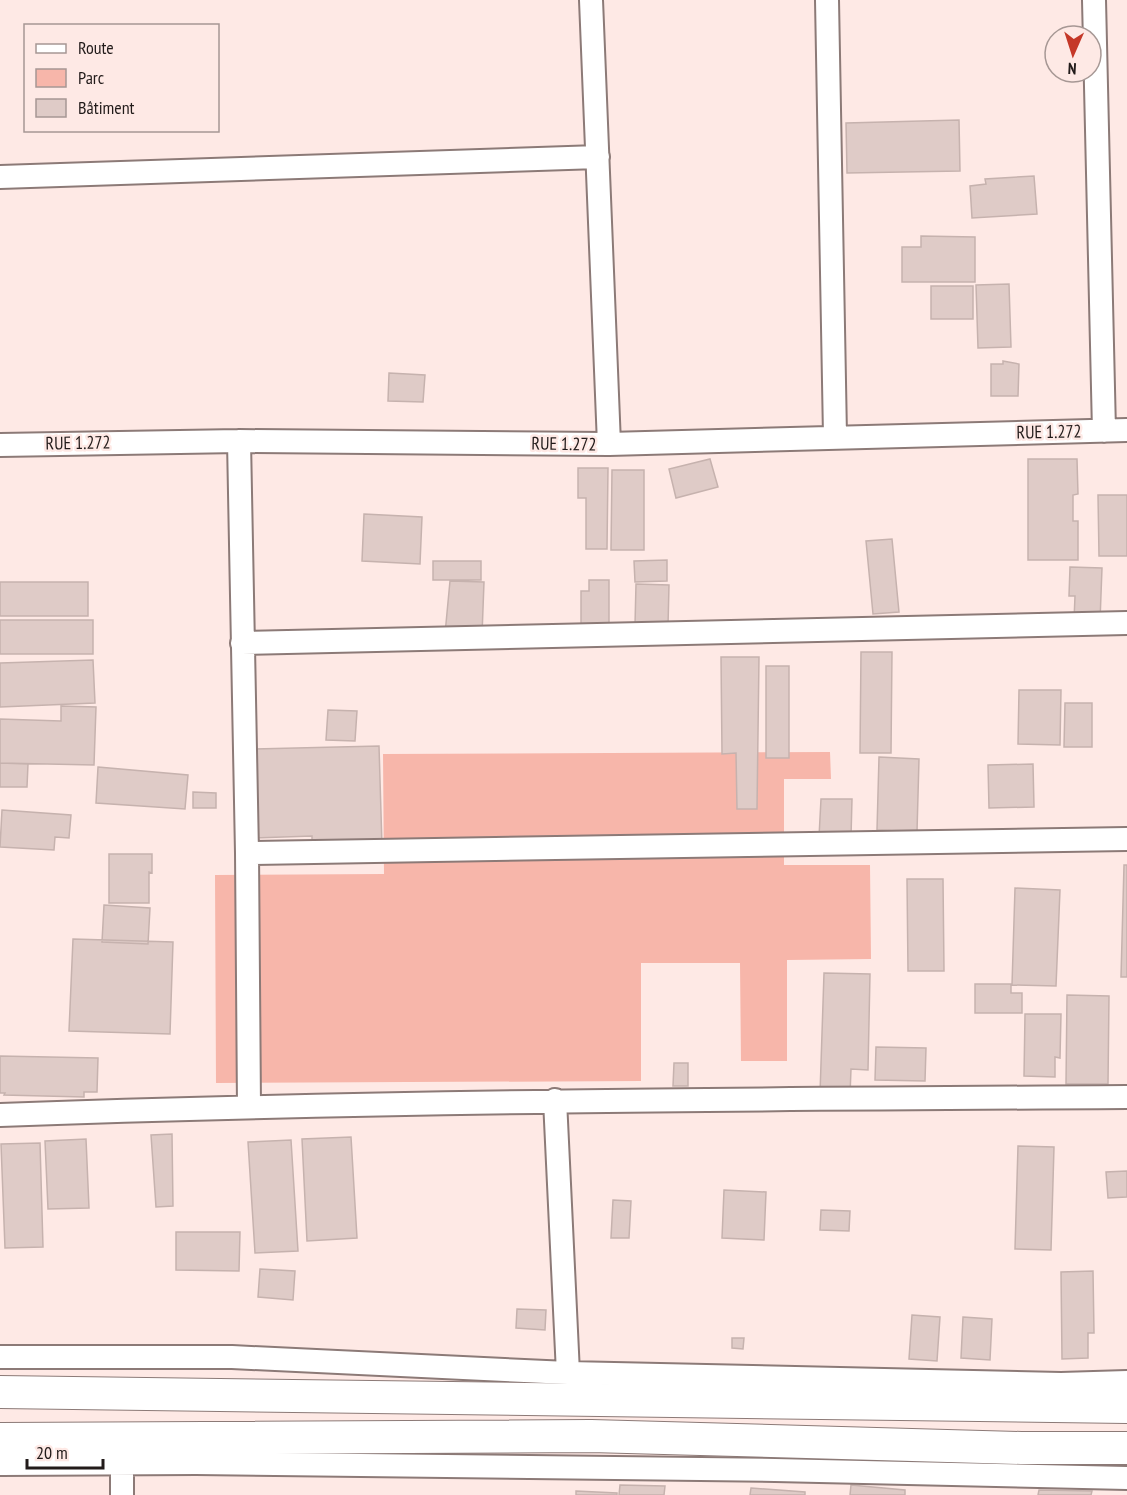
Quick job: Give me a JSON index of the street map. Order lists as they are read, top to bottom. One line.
{"streets":{"street":["RUE 1.272"]},"legend":["Route","Parc","Bâtiment"],"scale_bar":"20 m","north":"bottom"}
